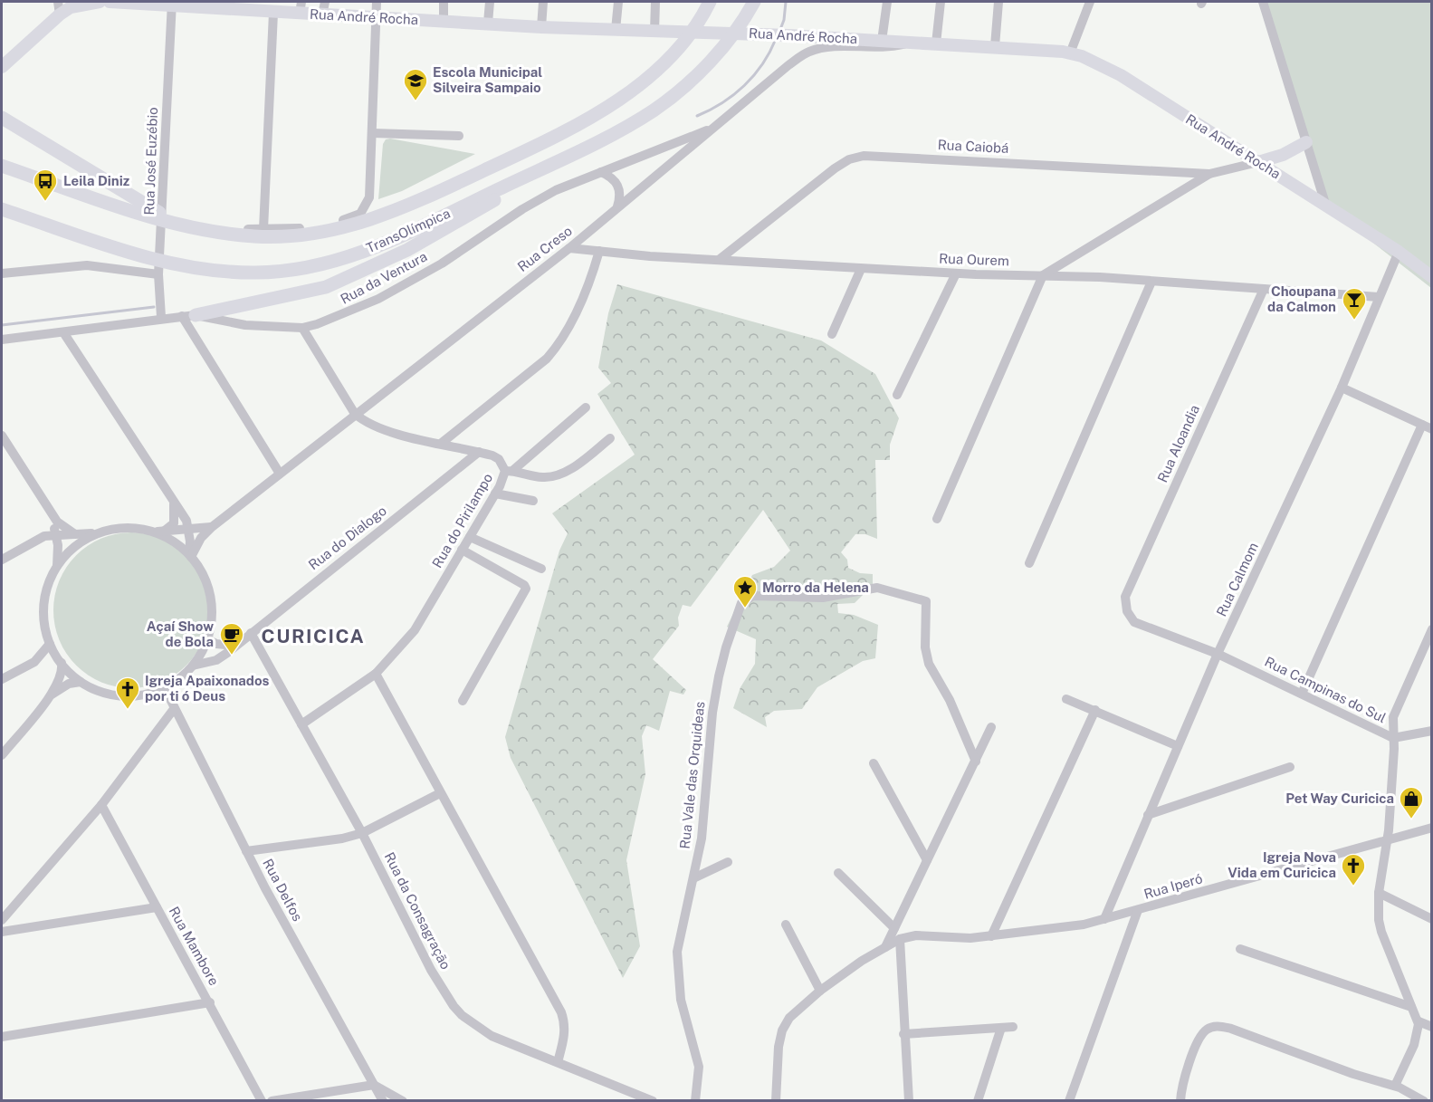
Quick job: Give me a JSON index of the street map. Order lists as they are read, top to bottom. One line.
{"streets":{"highway":["TransOlímpica"],"main road":["Rua André Rocha"],"street":["Rua Caiobá","Rua José Euzébio","Rua Creso","Rua Ourem","Rua da Ventura","Rua Aloandia","Rua do Pirilampo","Rua do Dialogo","Rua Calmom","Rua Campinas do Sul","Rua Vale das Orquideas","Rua Iperó","Rua Delfos","Rua da Consagração","Rua Mambore"]},"crossings":[["Rua André Rocha","Rua Caiobá"],["Rua André Rocha","Rua José Euzébio"],["Rua André Rocha","Rua Creso"],["Rua André Rocha","Rua Calmom"],["Rua Caiobá","Rua Ourem"],["Rua José Euzébio","Rua da Ventura"],["Rua Creso","Rua Ourem"],["Rua Creso","Rua da Ventura"],["Rua Creso","Rua do Pirilampo"],["Rua Creso","Rua do Dialogo"],["Rua Creso","Rua Delfos"],["Rua Ourem","Rua Aloandia"],["Rua Ourem","Rua Calmom"],["Rua da Ventura","Rua do Pirilampo"],["Rua Aloandia","Rua Campinas do Sul"],["Rua do Pirilampo","Rua do Dialogo"],["Rua do Pirilampo","Rua da Consagração"],["Rua do Dialogo","Rua Delfos"],["Rua do Dialogo","Rua da Consagração"],["Rua Calmom","Rua Campinas do Sul"],["Rua Calmom","Rua Iperó"],["Rua Campinas do Sul","Rua Iperó"]],"districts":["CURICICA"],"places":{"school or university":["Escola Municipal Silveira Sampaio"],"bus stop":["Leila Diniz"],"bar":["Choupana da Calmon"],"place":["Morro da Helena"],"cafe":["Açaí Show de Bola"],"church":["Igreja Apaixonados por ti ó Deus","Igreja Nova Vida em Curicica"],"shop":["Pet Way Curicica"]}}
